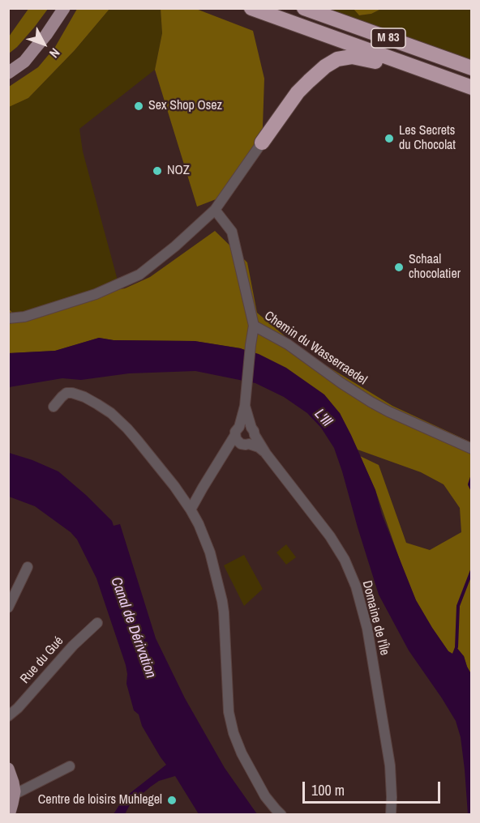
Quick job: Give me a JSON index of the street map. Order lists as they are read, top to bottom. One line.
{"streets":{"highway":["M 83"],"street":["Chemin du Wasserraedel","Domaine de l'Île","Rue du Gué"]},"crossings":[["Chemin du Wasserraedel","Domaine de l'Île"]],"water":["L'Ill","Canal de Dérivation"],"places":["Sex Shop Osez","Les Secrets du Chocolat","NOZ","Schaal chocolatier","Centre de loisirs Muhlegel"],"scale_bar":"100 m","north":"bottom right"}
